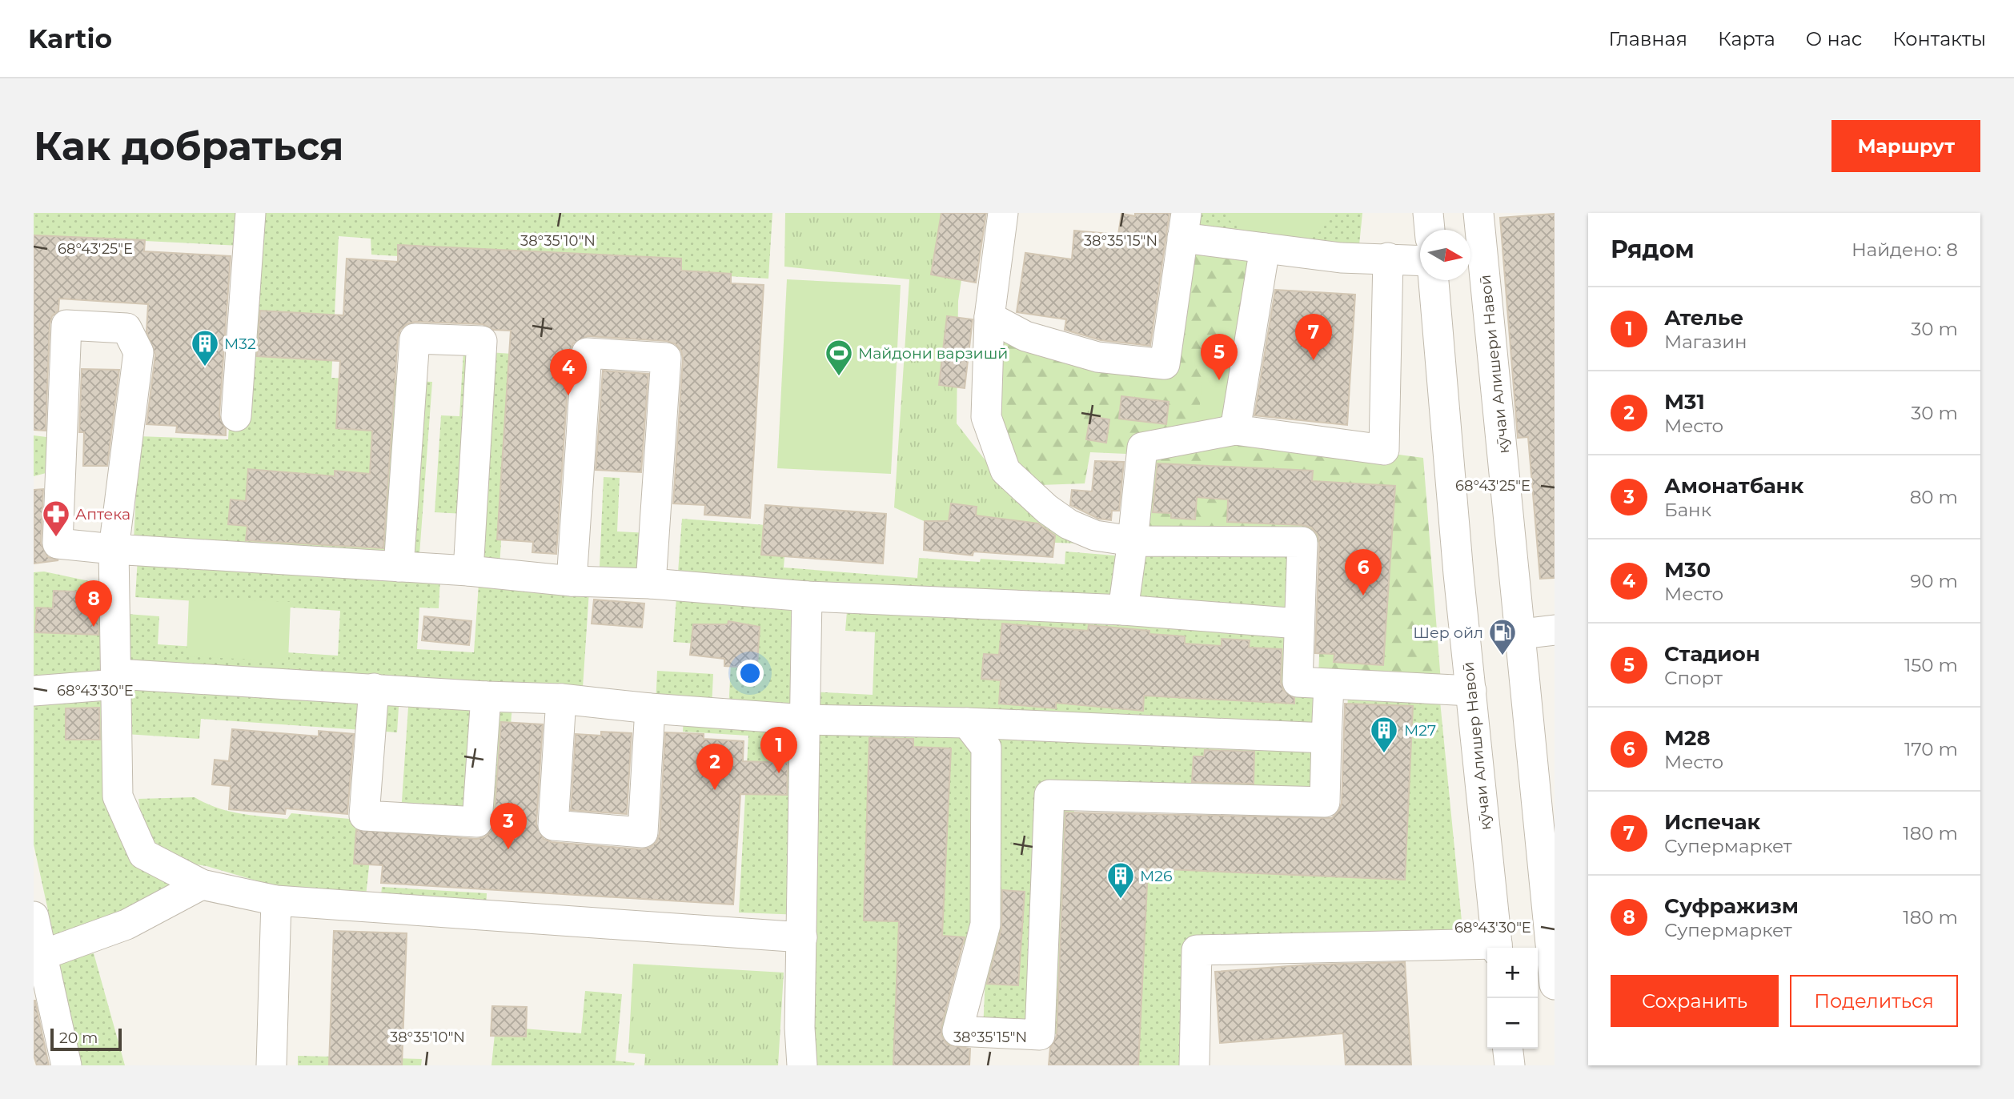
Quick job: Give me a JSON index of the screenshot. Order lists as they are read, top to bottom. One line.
{"streets":{"street":["кӯчаи Алишери Навоӣ","кӯчаи Алишер Навоӣ"]},"places":{"building":["М32","М27","М26"],"sports":["Майдони варзишӣ"],"pharmacy":["Аптека"],"fuel station":["Шер ойл"]},"scale_bar":"20 m","north":"right","page":{"header":"Kartio","nav":["Главная","Карта","О нас","Контакты"],"buttons":["Маршрут",["Сохранить","Поделиться"]],"title":"Как добраться","heading":["Рядом","Найдено: 8"],"list":[{"mark":"1","name":"Ателье","note":"Магазин","value":"30 m"},{"mark":"2","name":"М31","note":"Место","value":"30 m"},{"mark":"3","name":"Амонатбанк","note":"Банк","value":"80 m"},{"mark":"4","name":"М30","note":"Место","value":"90 m"},{"mark":"5","name":"Стадион","note":"Спорт","value":"150 m"},{"mark":"6","name":"М28","note":"Место","value":"170 m"},{"mark":"7","name":"Испечак","note":"Супермаркет","value":"180 m"},{"mark":"8","name":"Суфражизм","note":"Супермаркет","value":"180 m"}],"pins":["7","5","4","6","8","1","2","3"],"map_buttons":["+","−"],"scale":"20 m"},"coordinates":["38°35'10\"N","38°35'15\"N","68°43'25\"E","68°43'30\"E"]}
